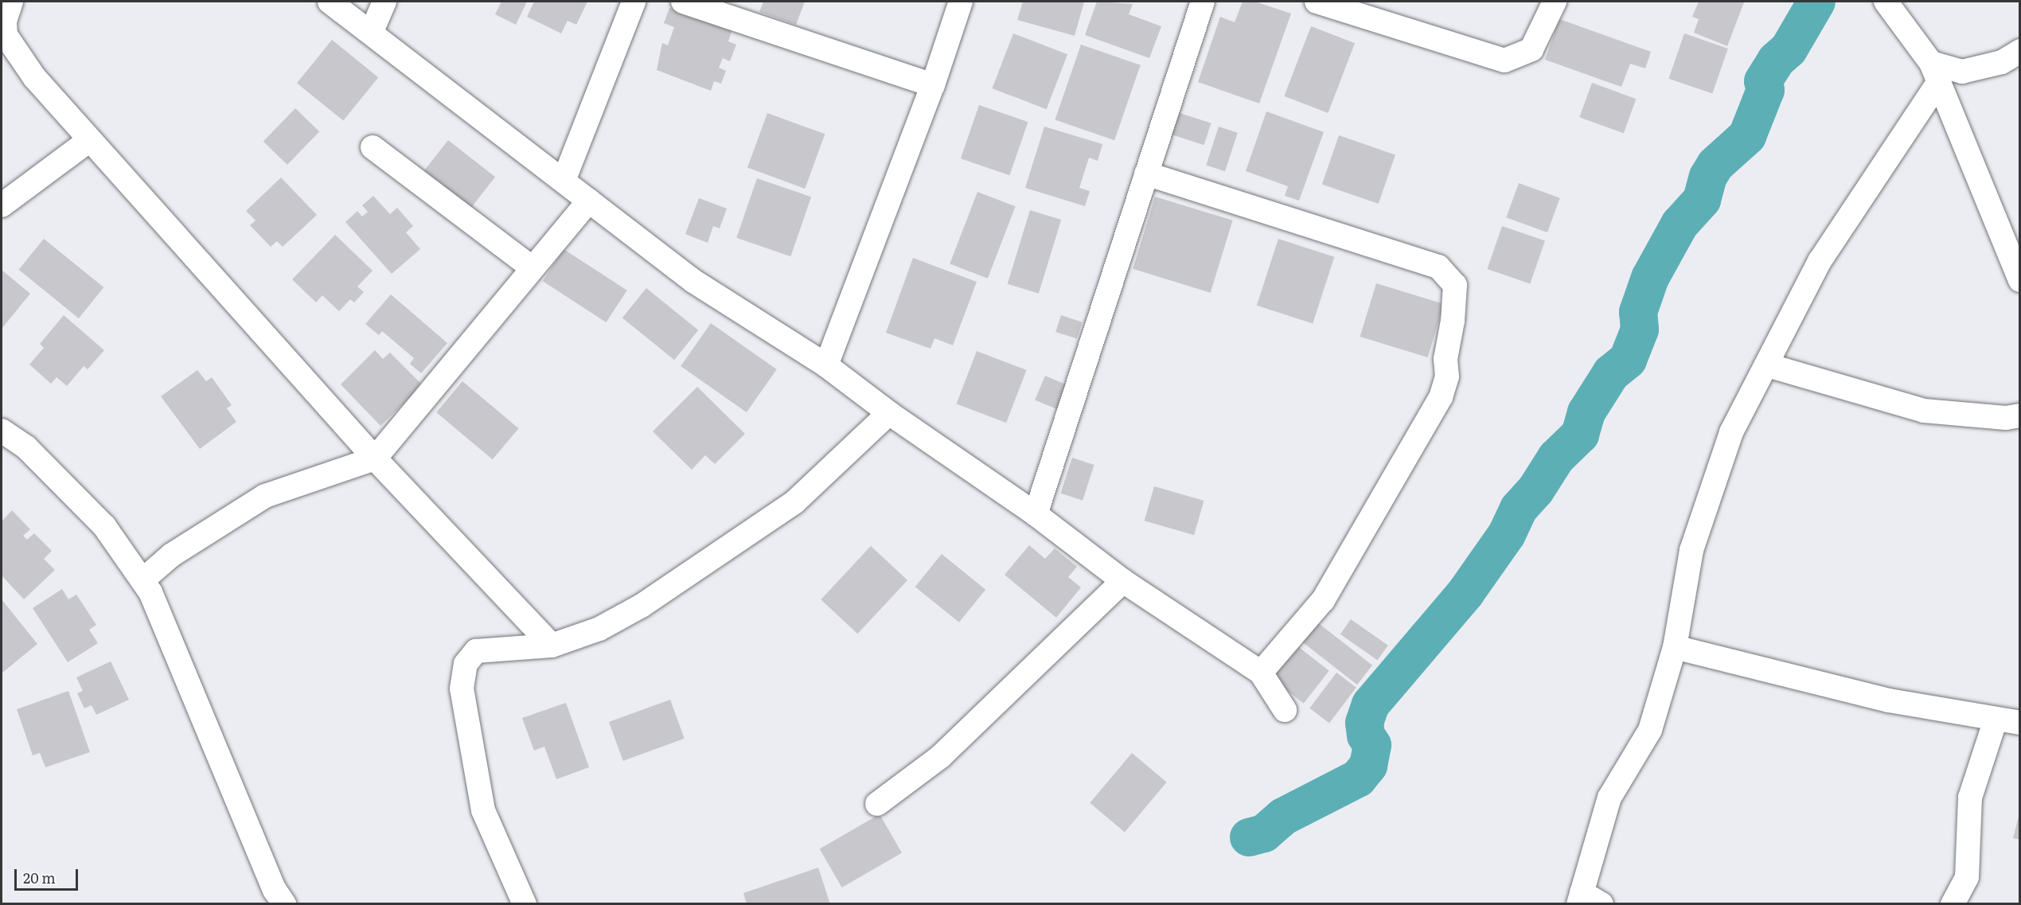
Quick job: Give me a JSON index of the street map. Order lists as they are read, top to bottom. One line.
{"scale_bar":"20 m"}
